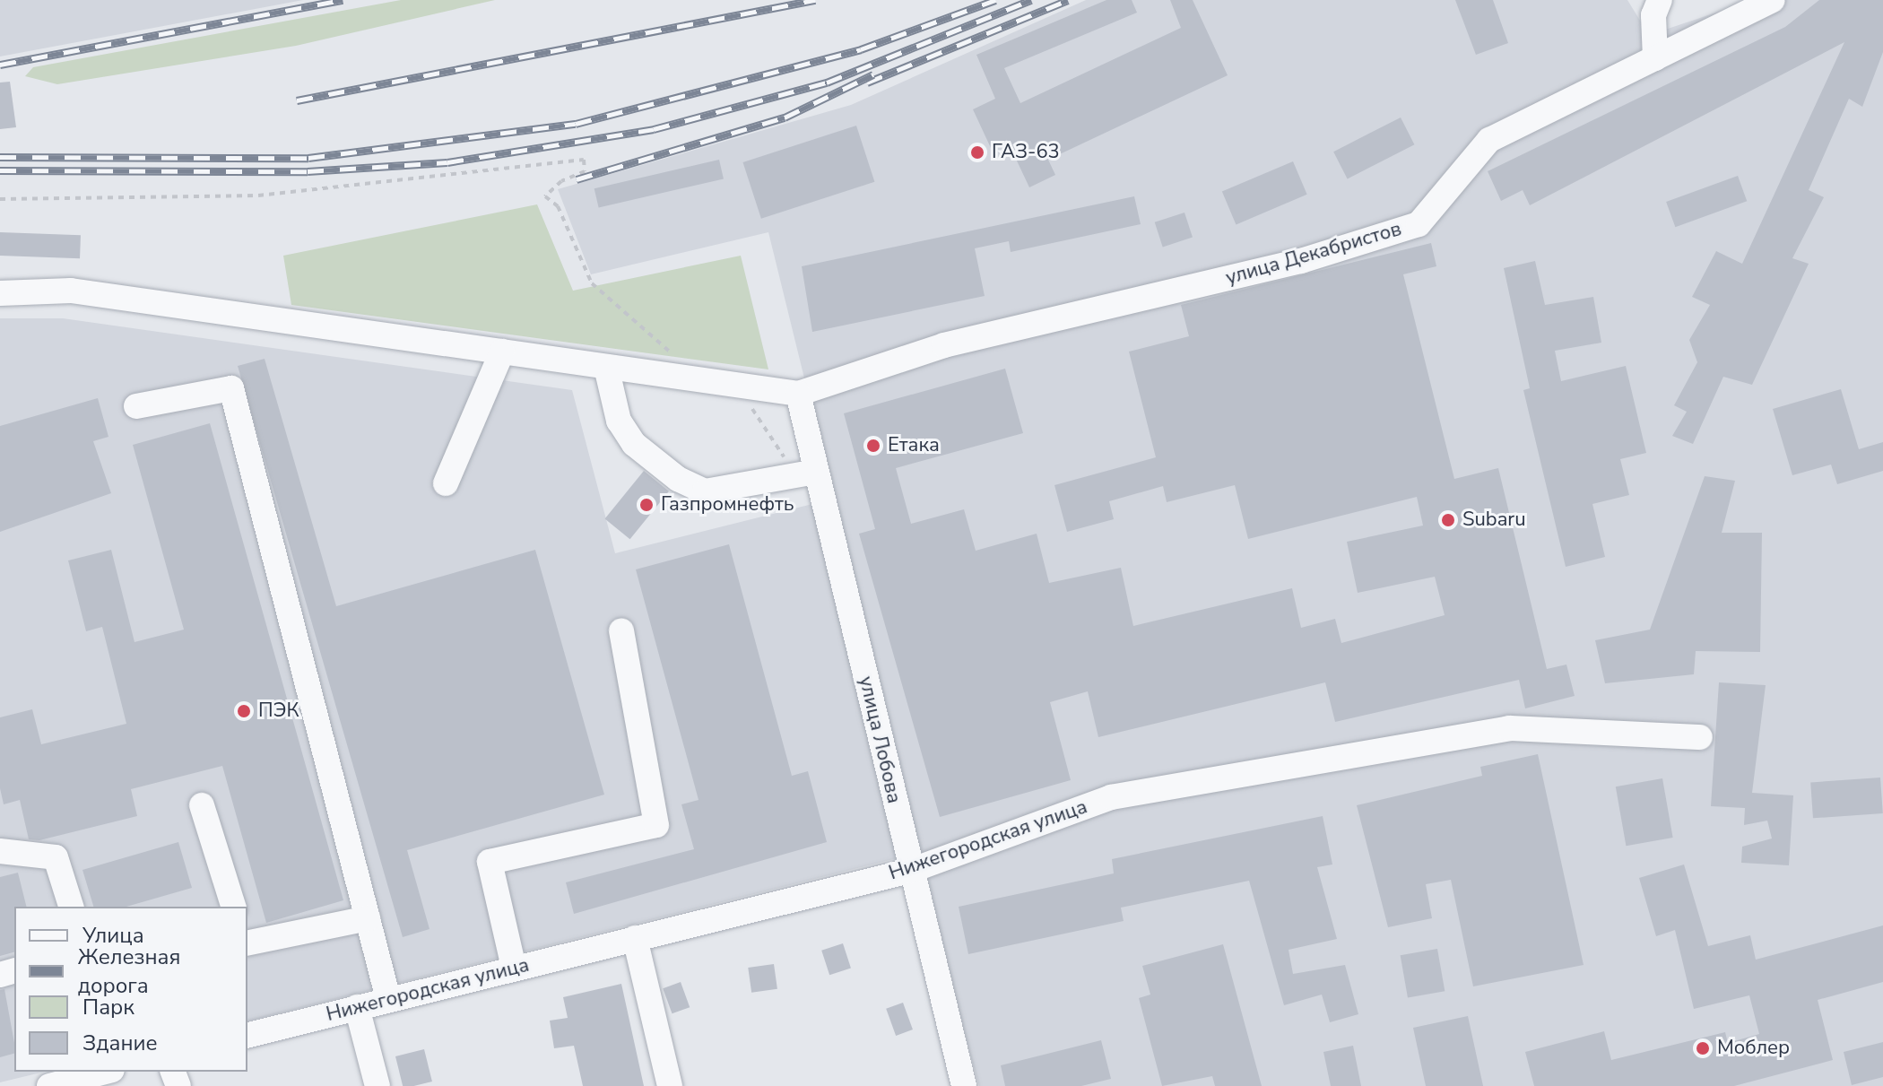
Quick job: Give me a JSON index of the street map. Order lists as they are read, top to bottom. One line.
{"streets":{"street":["улица Декабристов","улица Лобова","Нижегородская улица"]},"crossings":[["улица Декабристов","улица Лобова"],["улица Лобова","Нижегородская улица"]],"places":["ГАЗ-63","Етака","Газпромнефть","Subaru","ПЭК","Моблер"],"legend":["Улица","Железная дорога","Парк","Здание"]}
